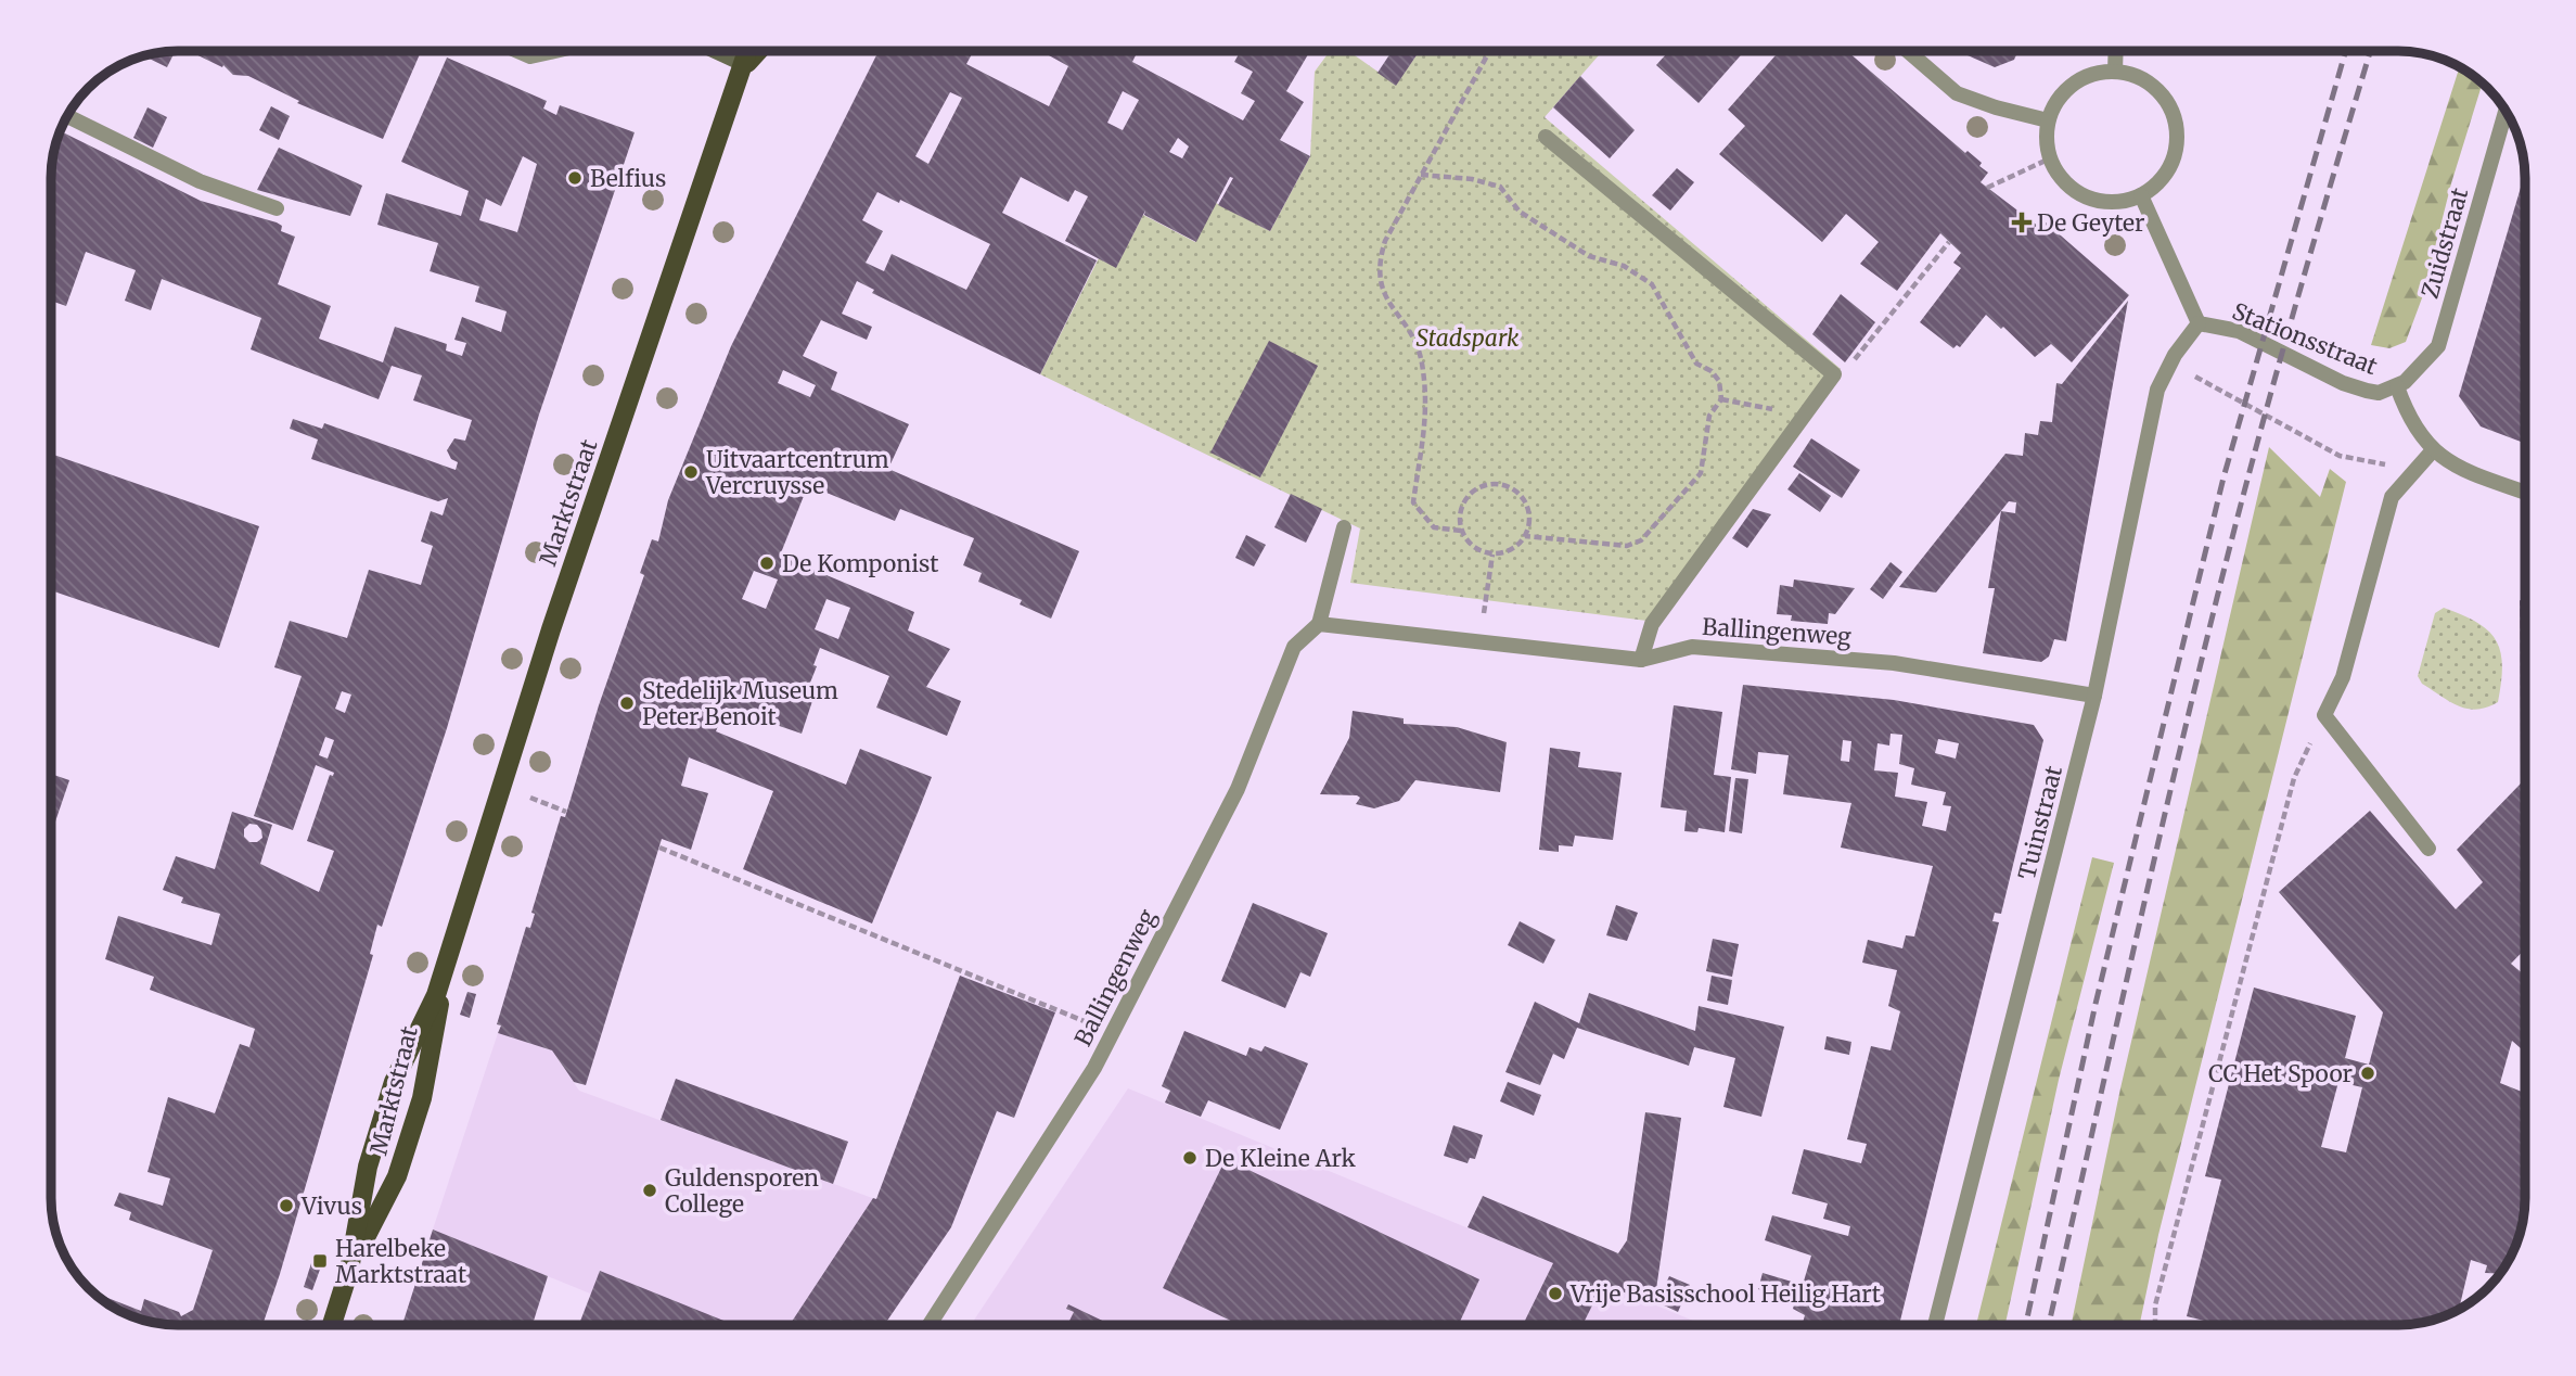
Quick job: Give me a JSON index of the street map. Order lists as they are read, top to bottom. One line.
{"streets":{"main road":["Marktstraat"],"street":["Zuidstraat","Stationsstraat","Ballingenweg","Tuinstraat"]},"crossings":[["Zuidstraat","Stationsstraat"],["Stationsstraat","Tuinstraat"],["Ballingenweg","Tuinstraat"]],"parks":["Stadspark"],"places":{"other":["Belfius","Uitvaartcentrum Vercruysse","De Komponist","Stedelijk Museum Peter Benoit","CC Het Spoor","De Kleine Ark","Guldensporen College","Vivus","Vrije Basisschool Heilig Hart"],"health":["De Geyter"],"transit":["Harelbeke Marktstraat"]}}
